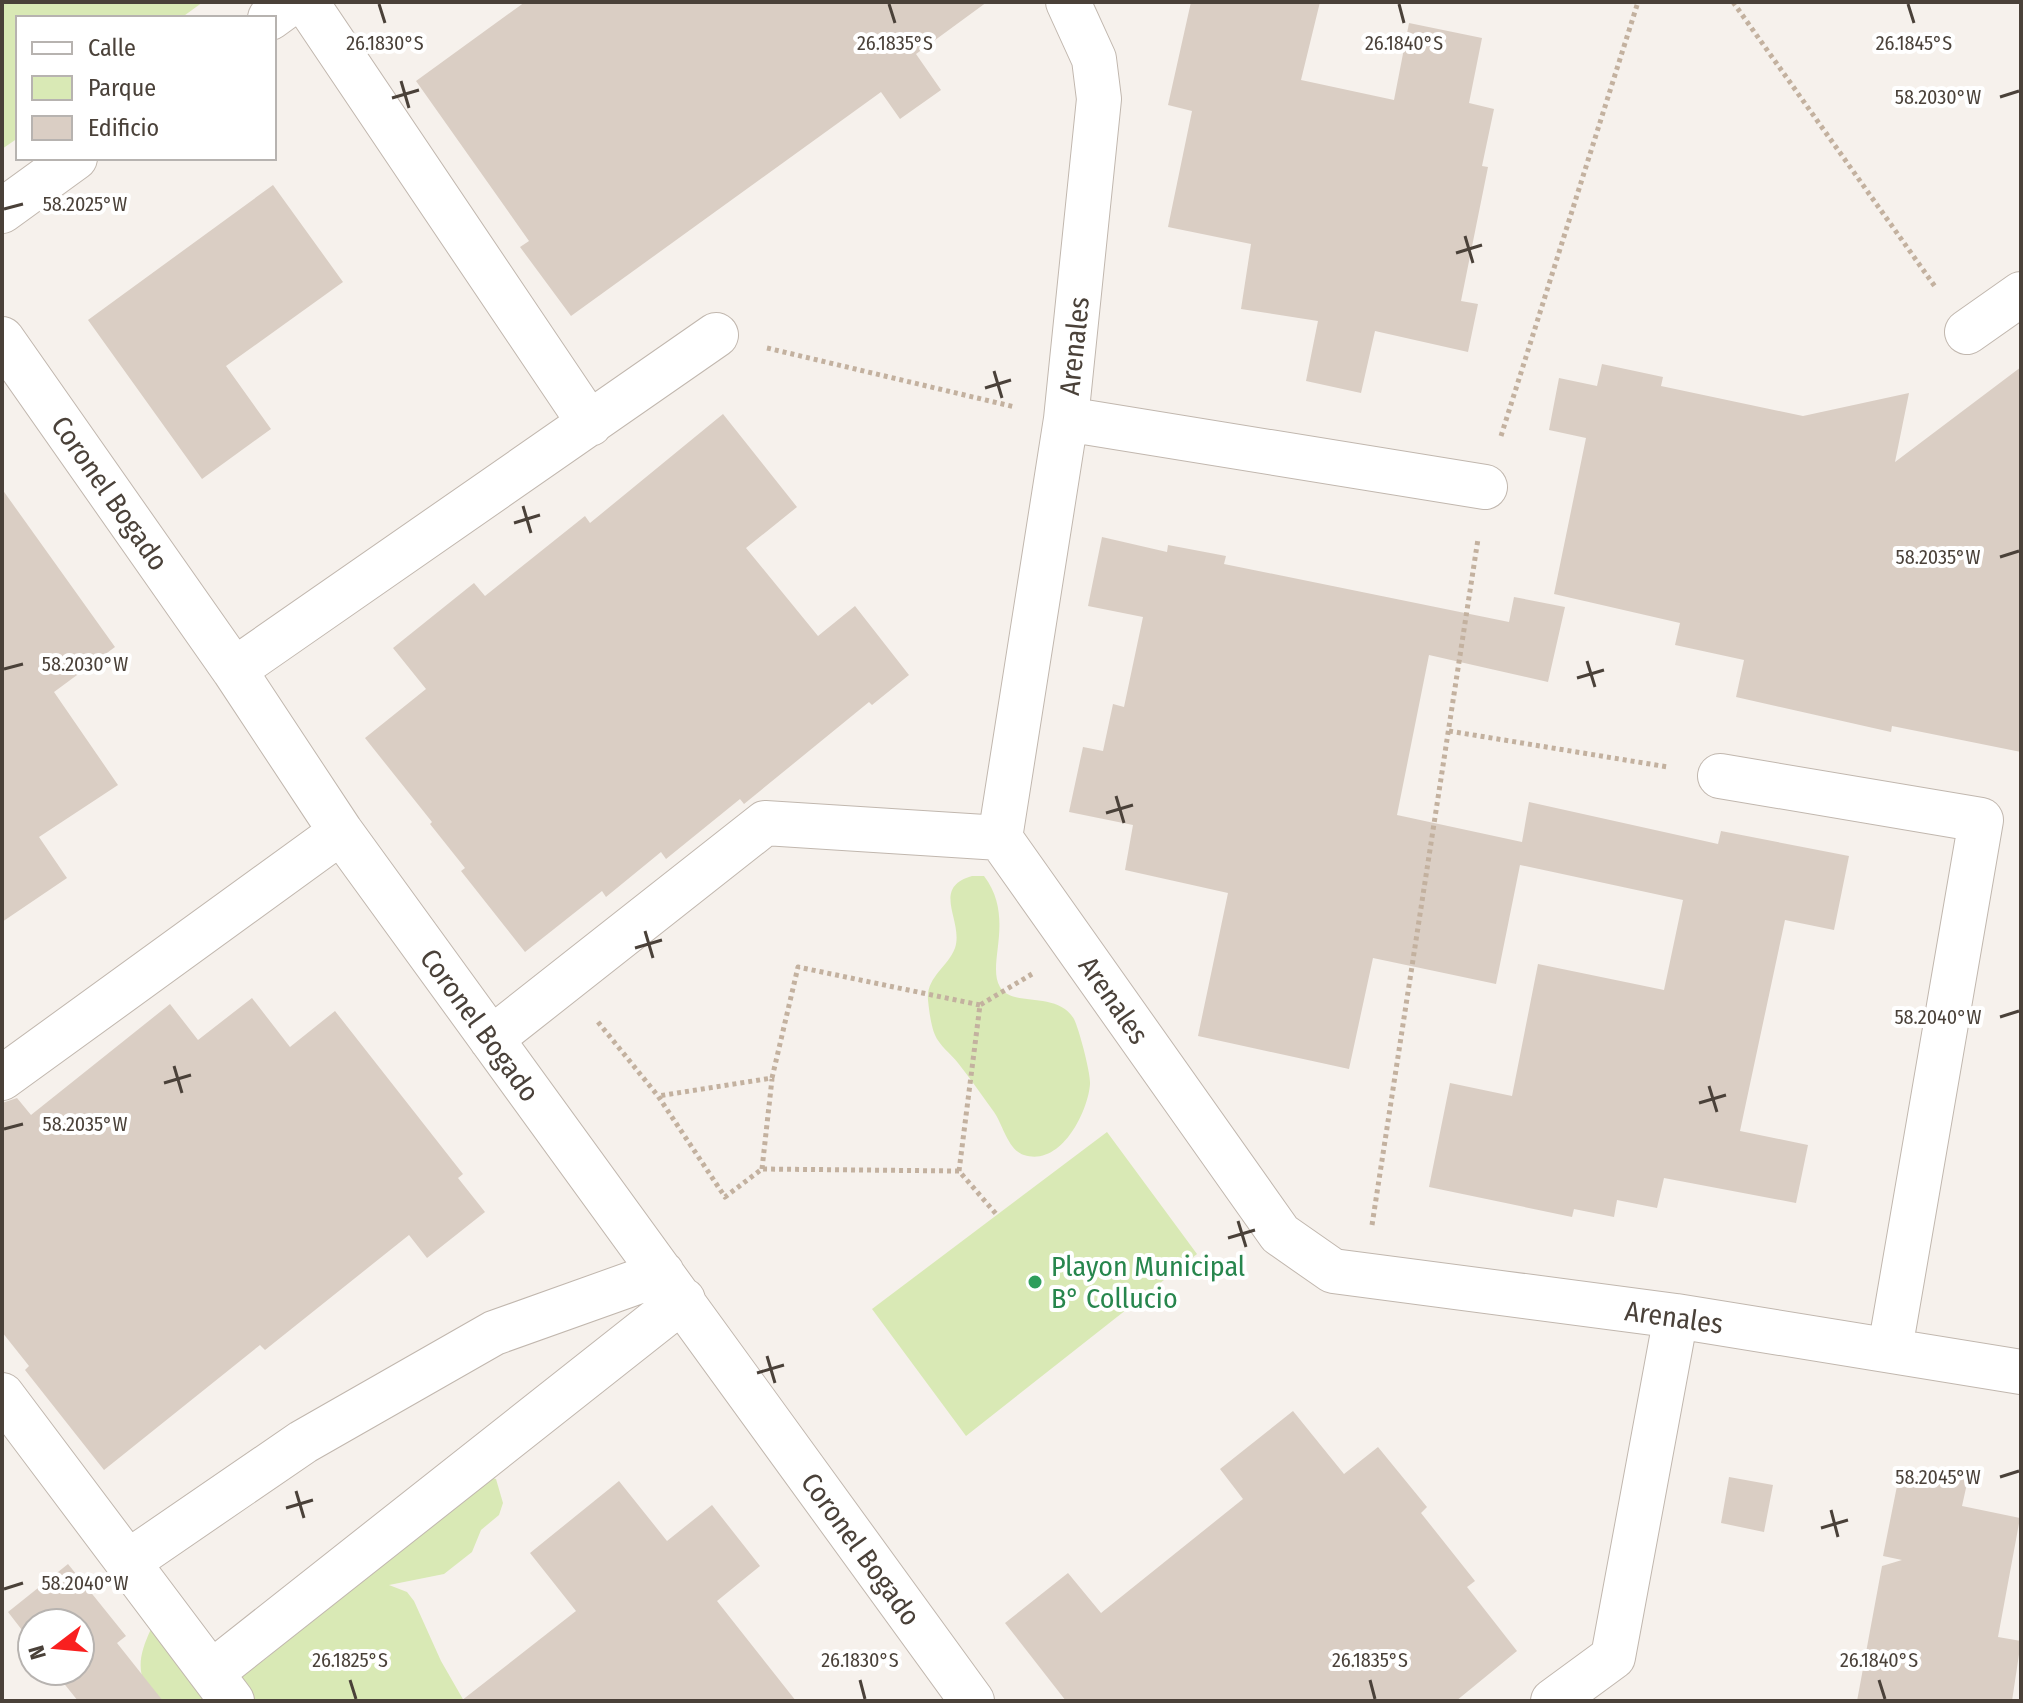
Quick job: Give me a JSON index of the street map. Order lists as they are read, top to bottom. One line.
{"streets":{"street":["Arenales","Coronel Bogado"]},"places":["Playon Municipal B° Collucio"],"legend":["Calle","Parque","Edificio"],"north":"left","coordinates":["26.1830°S","26.1835°S","26.1840°S","26.1845°S","58.2030°W","58.2025°W","58.2035°W","58.2040°W","58.2045°W","26.1825°S"]}
